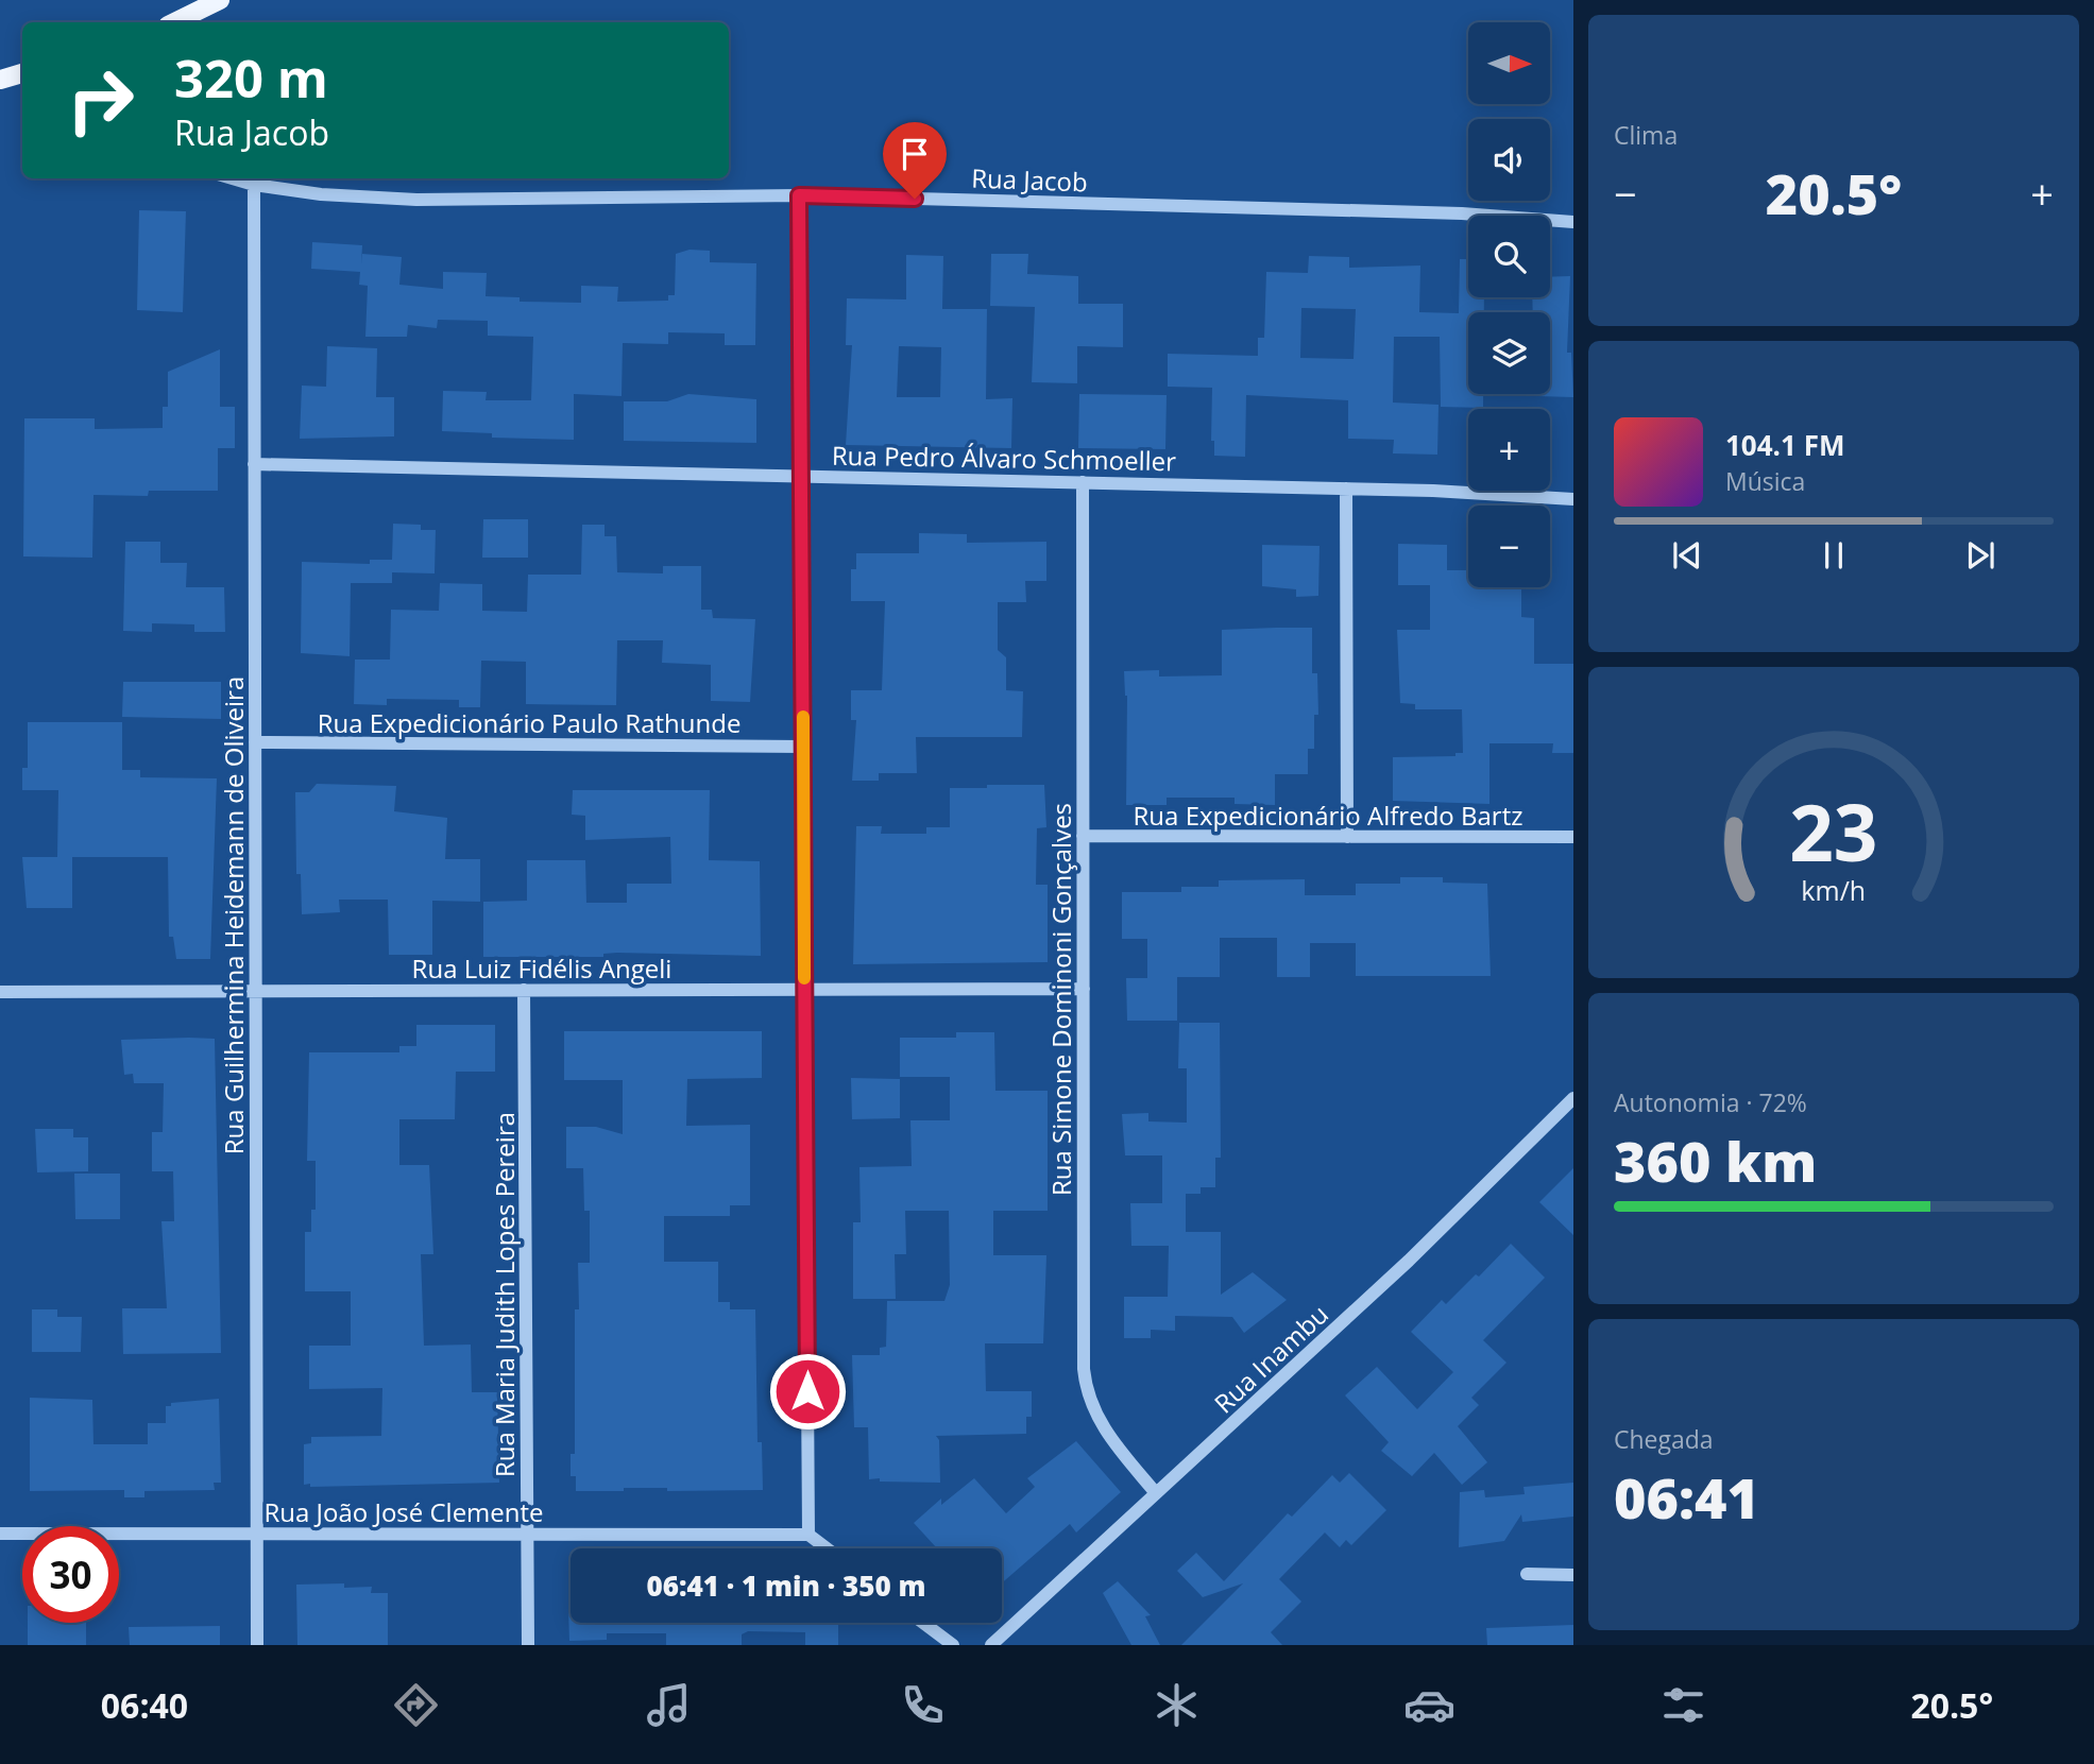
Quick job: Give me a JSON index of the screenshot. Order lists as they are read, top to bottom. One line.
{"streets":{"street":["Rua Jacob","Rua Pedro Álvaro Schmoeller","Rua Expedicionário Paulo Rathunde","Rua Expedicionário Alfredo Bartz","Rua Guilhermina Heidemann de Oliveira","Rua Luiz Fidélis Angeli","Rua Simone Dominoni Gonçalves","Rua Maria Judith Lopes Pereira","Rua Inambu","Rua João José Clemente"]},"crossings":[["Rua Jacob","Rua Guilhermina Heidemann de Oliveira"],["Rua Pedro Álvaro Schmoeller","Rua Guilhermina Heidemann de Oliveira"],["Rua Pedro Álvaro Schmoeller","Rua Simone Dominoni Gonçalves"],["Rua Expedicionário Paulo Rathunde","Rua Guilhermina Heidemann de Oliveira"],["Rua Expedicionário Alfredo Bartz","Rua Simone Dominoni Gonçalves"],["Rua Guilhermina Heidemann de Oliveira","Rua Luiz Fidélis Angeli"],["Rua Guilhermina Heidemann de Oliveira","Rua João José Clemente"],["Rua Luiz Fidélis Angeli","Rua Simone Dominoni Gonçalves"],["Rua Luiz Fidélis Angeli","Rua Maria Judith Lopes Pereira"],["Rua Simone Dominoni Gonçalves","Rua Inambu"],["Rua Maria Judith Lopes Pereira","Rua João José Clemente"]],"north":"right","page":{"tile":["Clima",["Autonomia · 72%","360 km"],["Chegada","06:41"]],"map_buttons":["+","−"],"turn":["320 m","Rua Jacob"],"heat":["−","20.5°","+"],"song":["104.1 FM","Música"],"limit":"30","trip":"06:41 · 1 min · 350 m","tabs":["06:40","20.5°"],"gauge":["23","km/h"]}}
